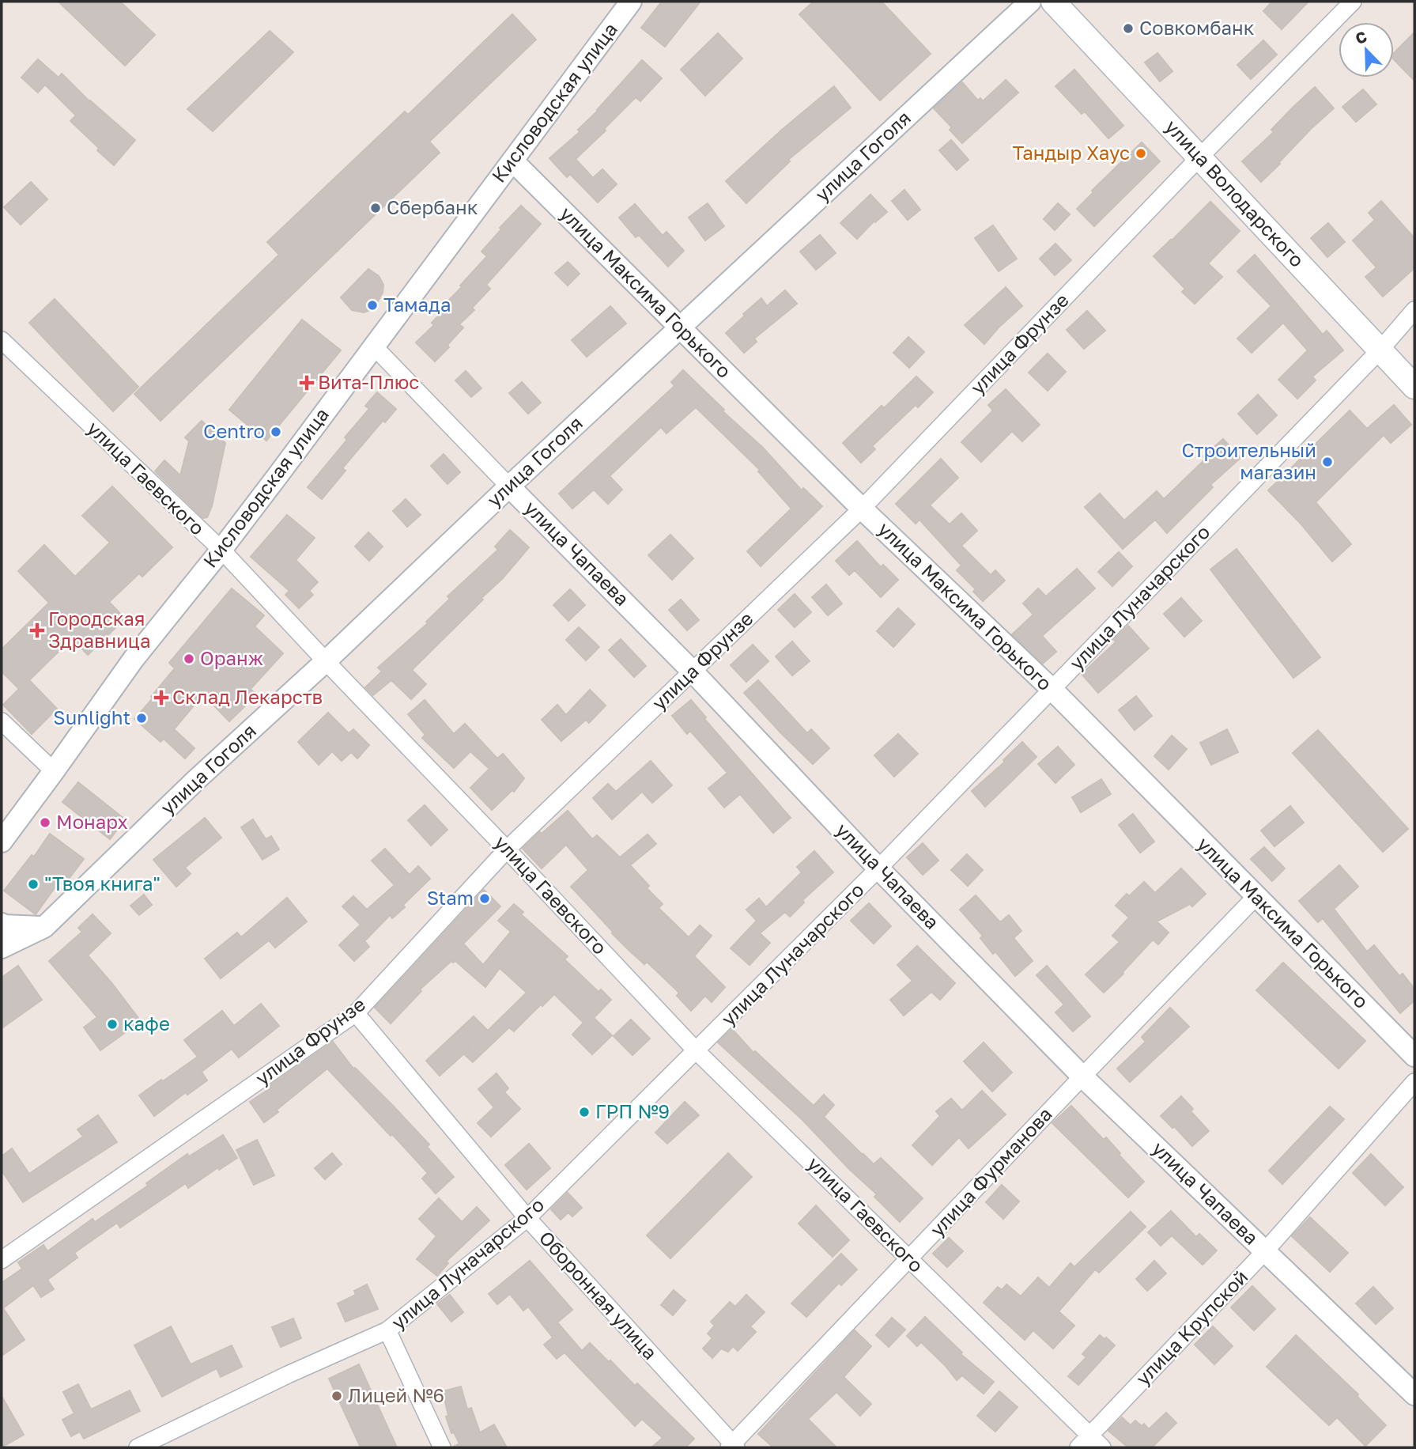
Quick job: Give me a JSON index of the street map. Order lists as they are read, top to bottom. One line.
{"streets":{"main road":["улица Володарского"],"street":["Кисловодская улица","улица Гоголя","улица Максима Горького","улица Фрунзе","улица Гаевского","улица Чапаева","улица Луначарского","улица Фурманова","Оборонная улица","улица Крупской"]},"crossings":[["Кисловодская улица","улица Максима Горького"],["Кисловодская улица","улица Гаевского"],["Кисловодская улица","улица Чапаева"],["улица Гоголя","улица Максима Горького"],["улица Гоголя","улица Гаевского"],["улица Гоголя","улица Чапаева"],["улица Володарского","улица Фрунзе"],["улица Володарского","улица Луначарского"],["улица Максима Горького","улица Фрунзе"],["улица Максима Горького","улица Луначарского"],["улица Максима Горького","улица Фурманова"],["улица Фрунзе","улица Гаевского"],["улица Фрунзе","улица Чапаева"],["улица Фрунзе","Оборонная улица"],["улица Гаевского","улица Луначарского"],["улица Гаевского","улица Фурманова"],["улица Гаевского","улица Крупской"],["улица Чапаева","улица Луначарского"],["улица Чапаева","улица Фурманова"],["улица Чапаева","улица Крупской"],["улица Луначарского","Оборонная улица"],["улица Фурманова","Оборонная улица"]],"places":{"other":["Совкомбанк","Тандыр Хаус","Сбербанк","Тамада","Centro","Строительный магазин","Оранж","Sunlight","Монарх","\"Твоя книга\"","Stam","кафе","ГРП №9","Лицей №6"],"health":["Вита-Плюс","Городская Здравница","Склад Лекарств"]},"north":"top left"}
